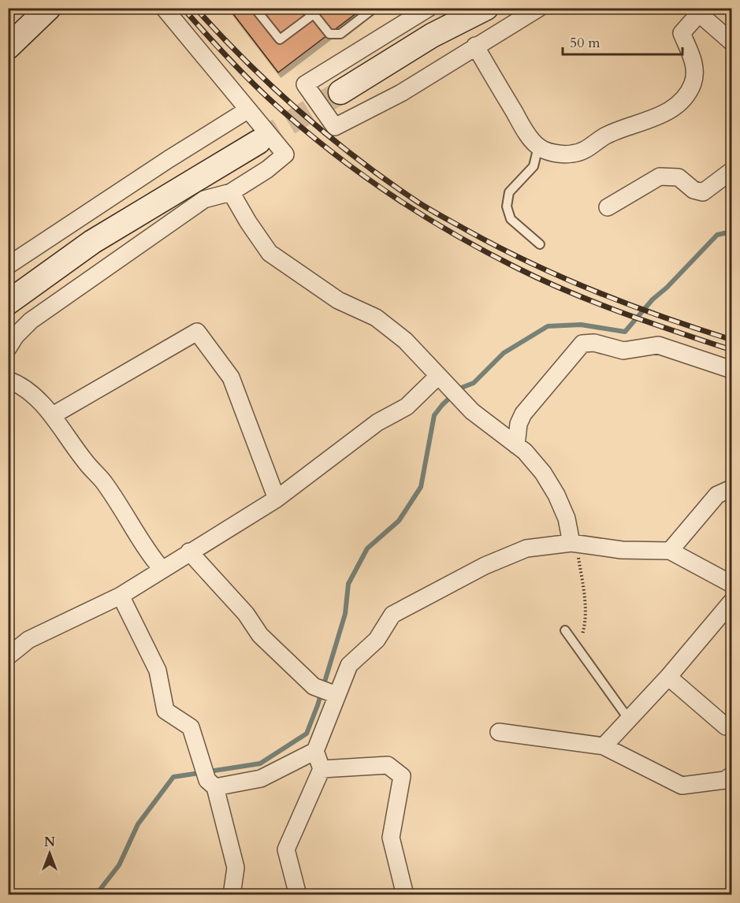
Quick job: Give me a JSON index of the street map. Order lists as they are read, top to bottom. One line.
{"scale_bar":"50 m","north":"top"}
